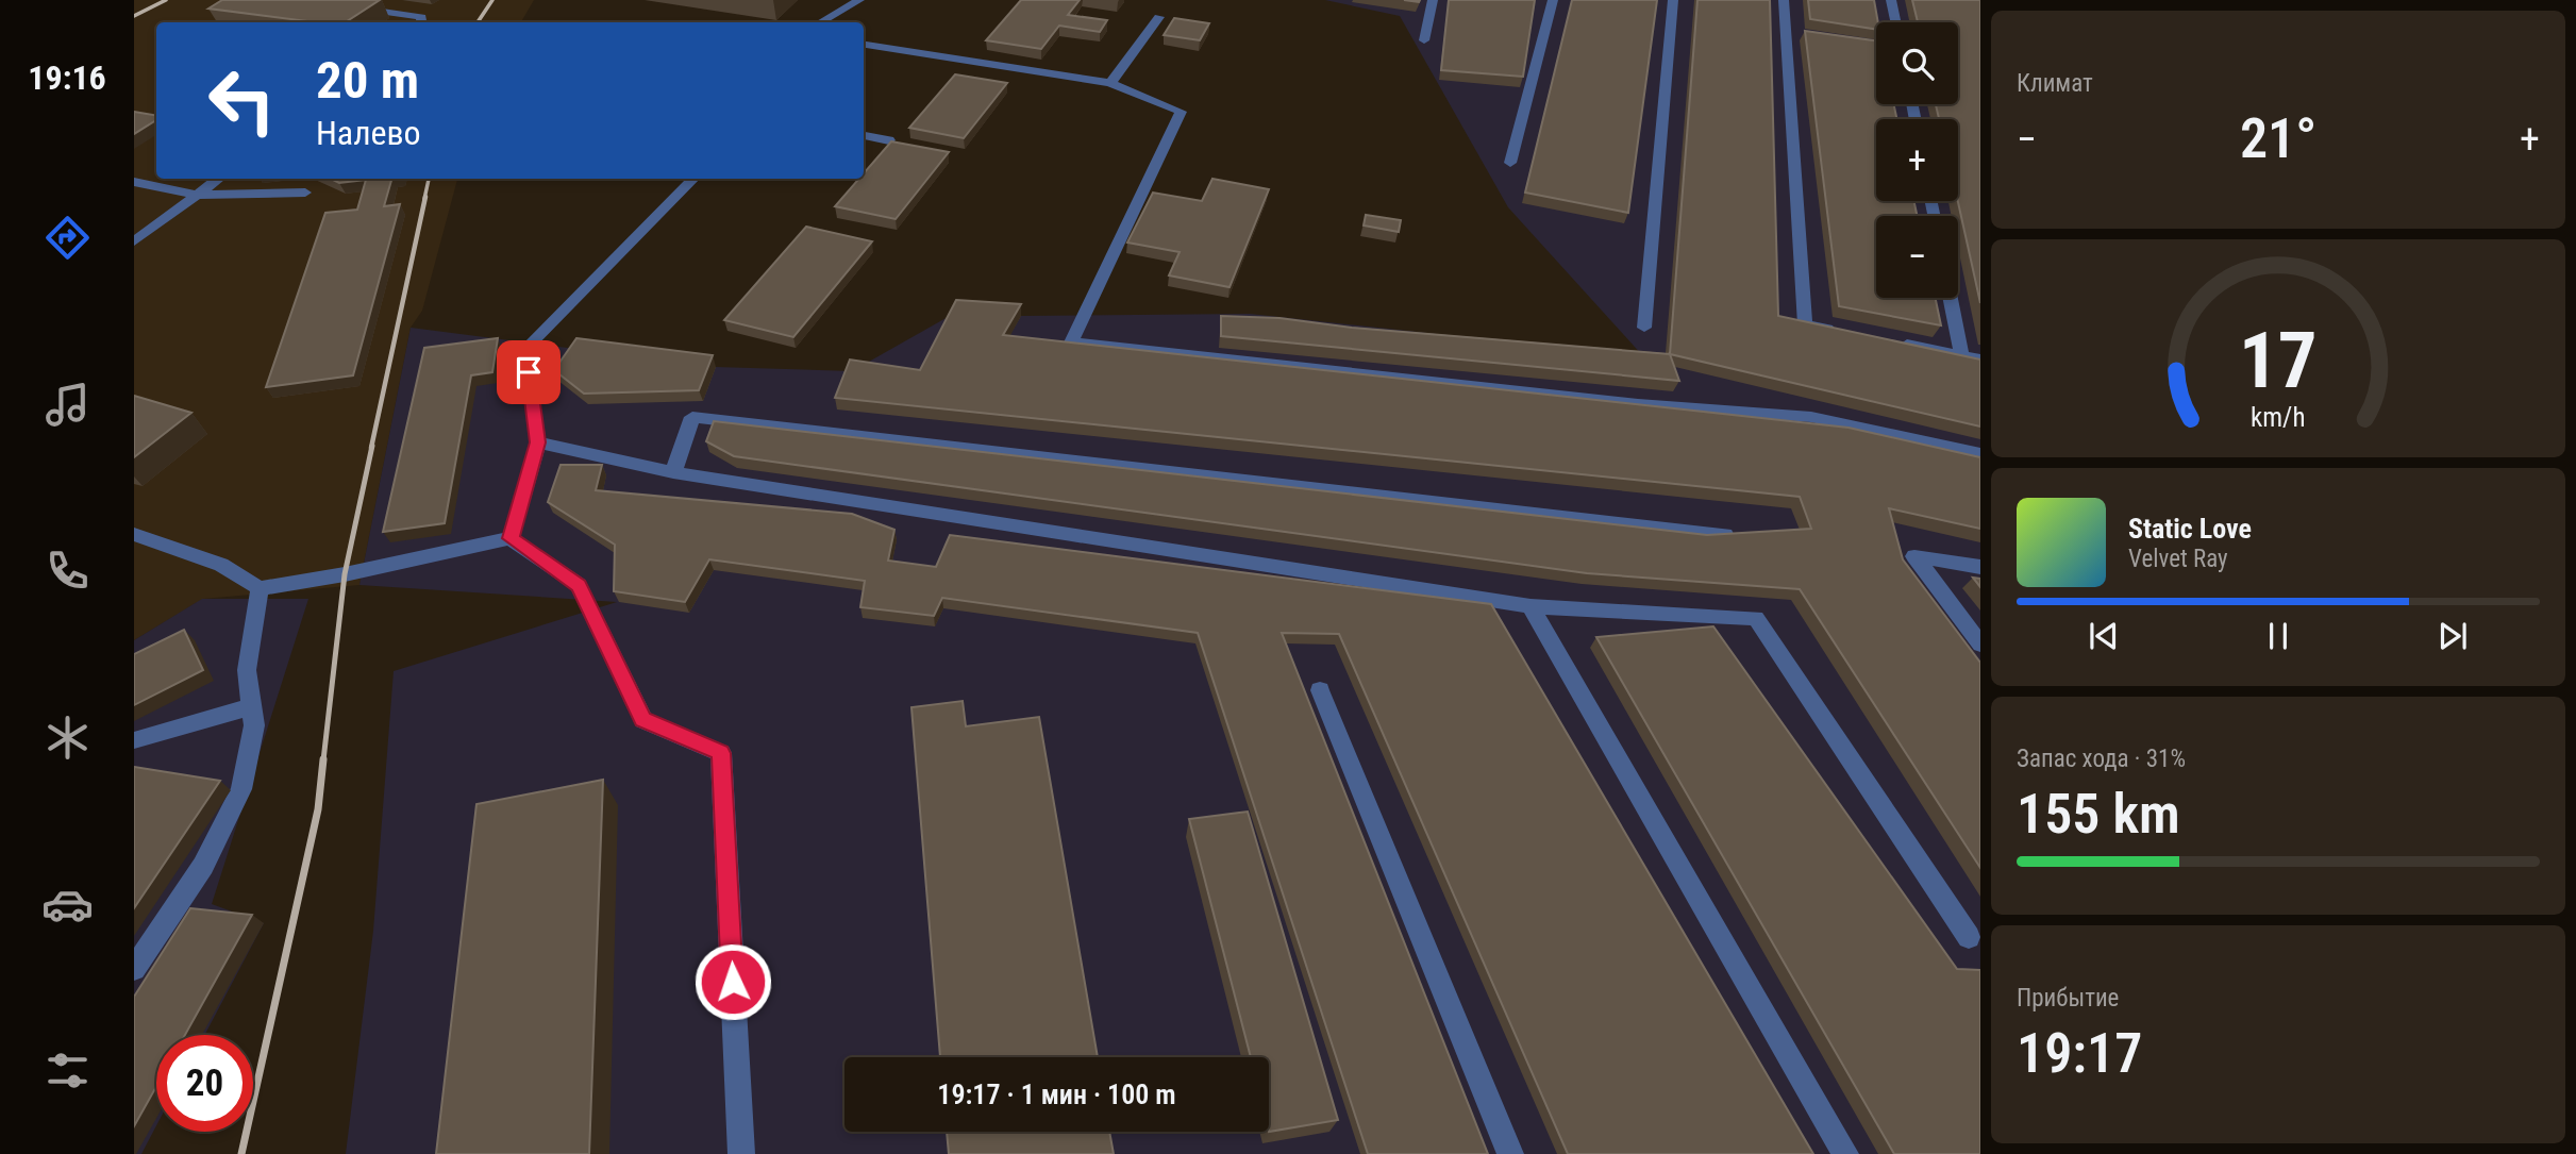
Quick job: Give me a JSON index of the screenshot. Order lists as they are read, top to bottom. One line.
{"page":{"tabs":"19:16","tile":["Климат",["Запас хода · 31%","155 km"],["Прибытие","19:17"]],"map_buttons":["+","−"],"turn":["20 m","Налево"],"heat":["−","21°","+"],"song":["Static Love","Velvet Ray"],"limit":"20","trip":"19:17 · 1 мин · 100 m","gauge":["17","km/h"]}}
